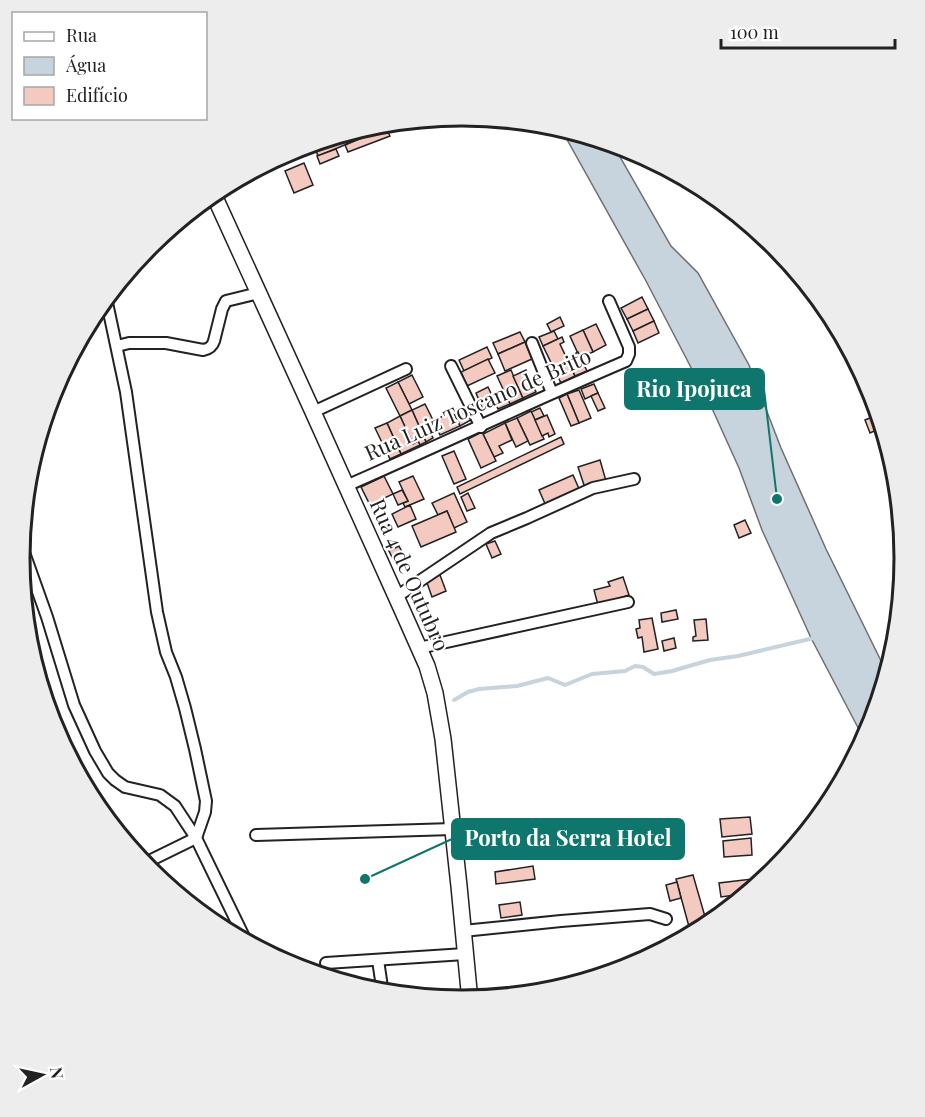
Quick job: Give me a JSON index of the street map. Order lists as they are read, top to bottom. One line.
{"streets":{"main road":["Rua 4 de Outubro"],"street":["Rua Luiz Toscano de Brito"]},"crossings":[["Rua Luiz Toscano de Brito","Rua 4 de Outubro"]],"places":["Rio Ipojuca","Porto da Serra Hotel"],"legend":["Rua","Água","Edifício"],"scale_bar":"100 m","north":"right"}
